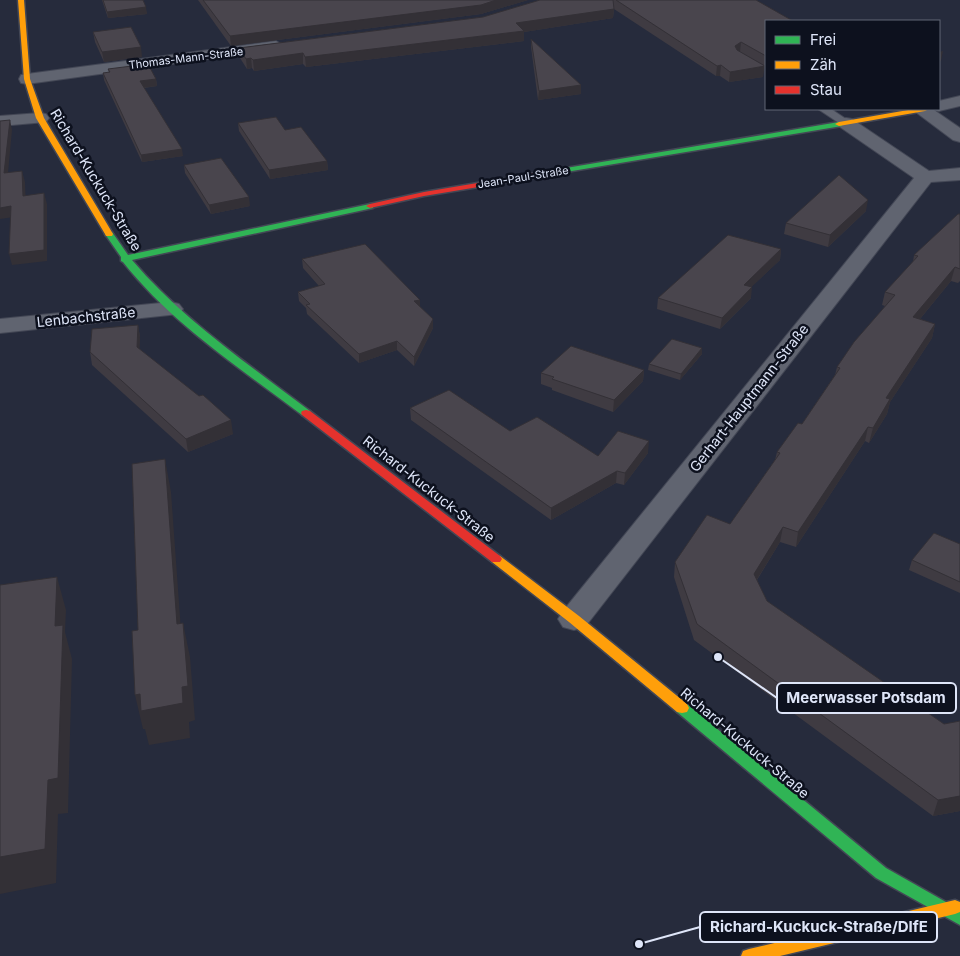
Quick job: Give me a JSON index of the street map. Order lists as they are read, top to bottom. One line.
{"streets":{"street":["Thomas-Mann-Straße","Jean-Paul-Straße","Richard-Kuckuck-Straße","Lenbachstraße","Gerhart-Hauptmann-Straße"]},"crossings":[["Thomas-Mann-Straße","Richard-Kuckuck-Straße"],["Jean-Paul-Straße","Richard-Kuckuck-Straße"],["Richard-Kuckuck-Straße","Lenbachstraße"],["Richard-Kuckuck-Straße","Gerhart-Hauptmann-Straße"]],"places":["Meerwasser Potsdam","Richard-Kuckuck-Straße/DIfE"],"legend":["Frei","Zäh","Stau"]}
